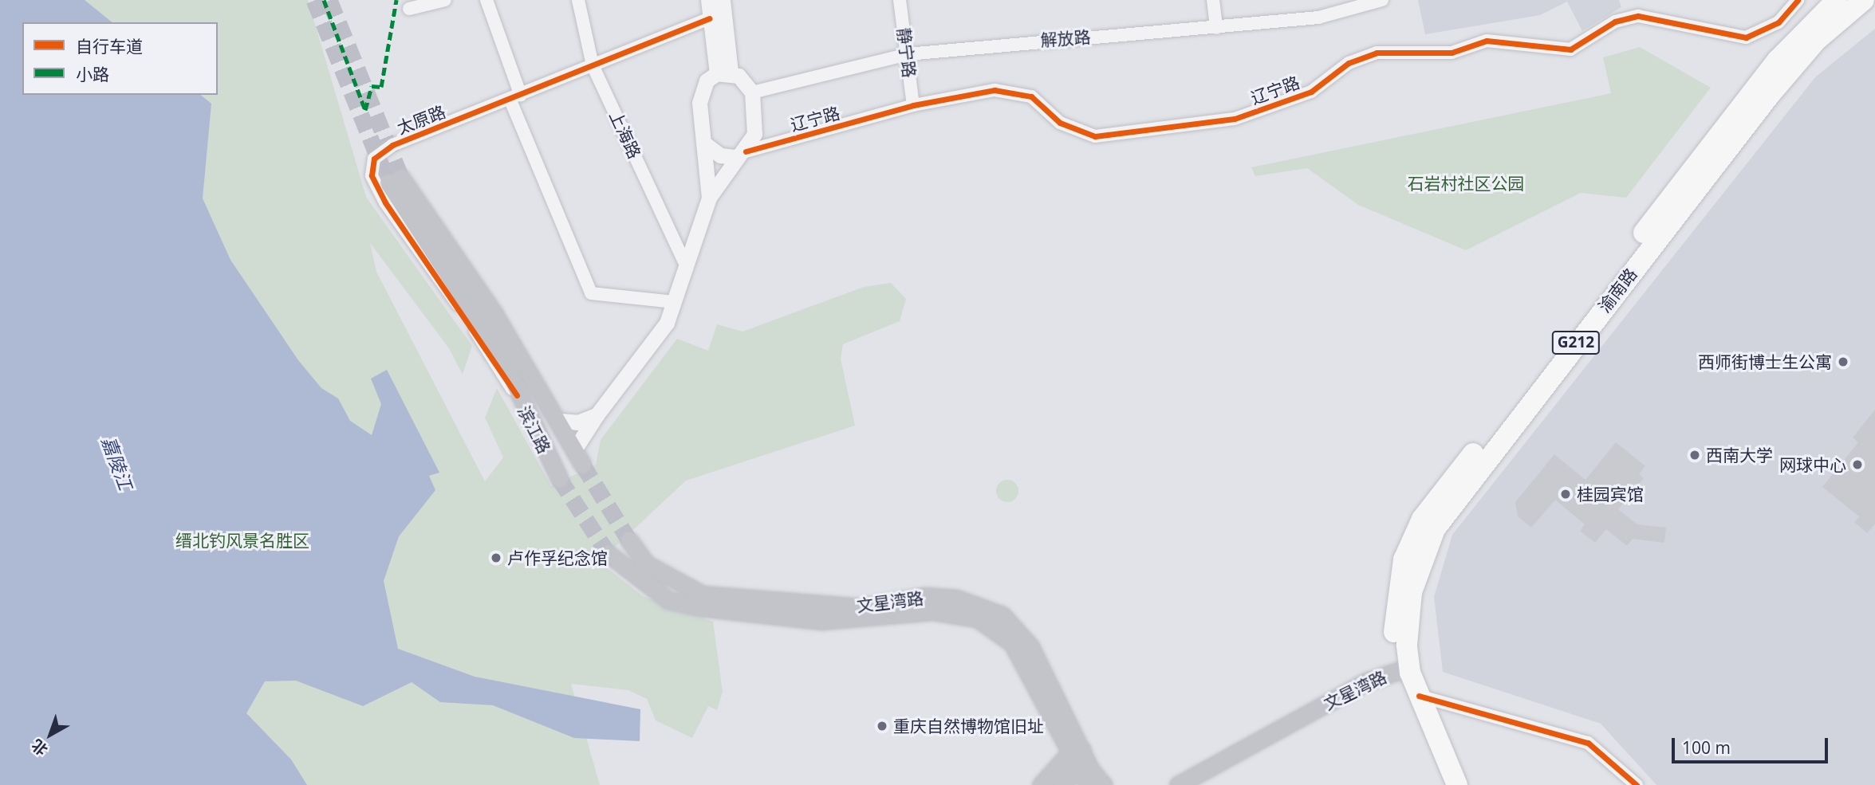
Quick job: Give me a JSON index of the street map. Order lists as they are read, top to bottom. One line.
{"streets":{"highway":["渝南路","G212"],"main road":["滨江路","文星湾路"],"street":["解放路","静宁路","辽宁路","太原路","上海路"]},"crossings":[["解放路","静宁路"],["解放路","辽宁路"],["静宁路","辽宁路"],["太原路","上海路"],["太原路","滨江路"],["渝南路","G212"],["渝南路","文星湾路"]],"water":["嘉陵江"],"parks":["石岩村社区公园","缙北钓风景名胜区"],"places":["西师街博士生公寓","西南大学","网球中心","桂园宾馆","卢作孚纪念馆","重庆自然博物馆旧址"],"legend":["自行车道","小路"],"scale_bar":"100 m","north":"bottom left"}
